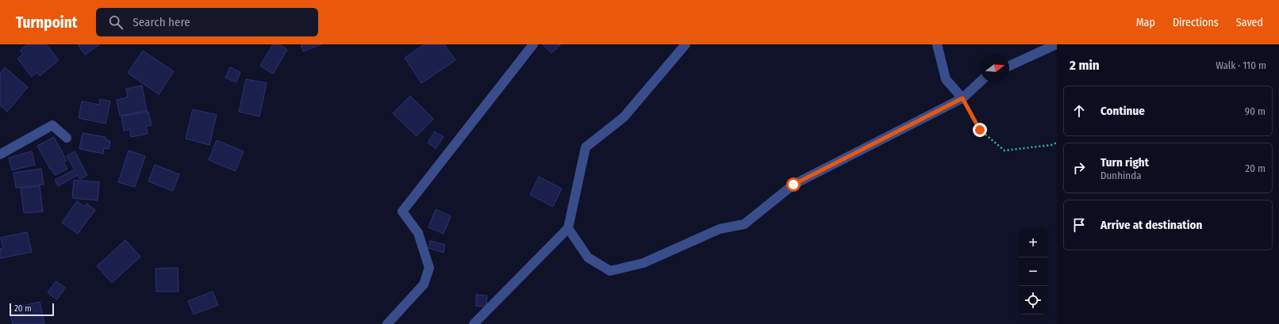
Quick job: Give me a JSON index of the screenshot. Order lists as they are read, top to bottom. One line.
{"scale_bar":"20 m","north":"right","page":{"header":"Turnpoint","search":"Search here","nav":["Map","Directions","Saved"],"heading":["2 min","Walk · 110 m"],"list":[["Continue","90 m"],["Turn right","Dunhinda","20 m"],"Arrive at destination"],"map_buttons":["+","−"],"scale":"20 m"}}
